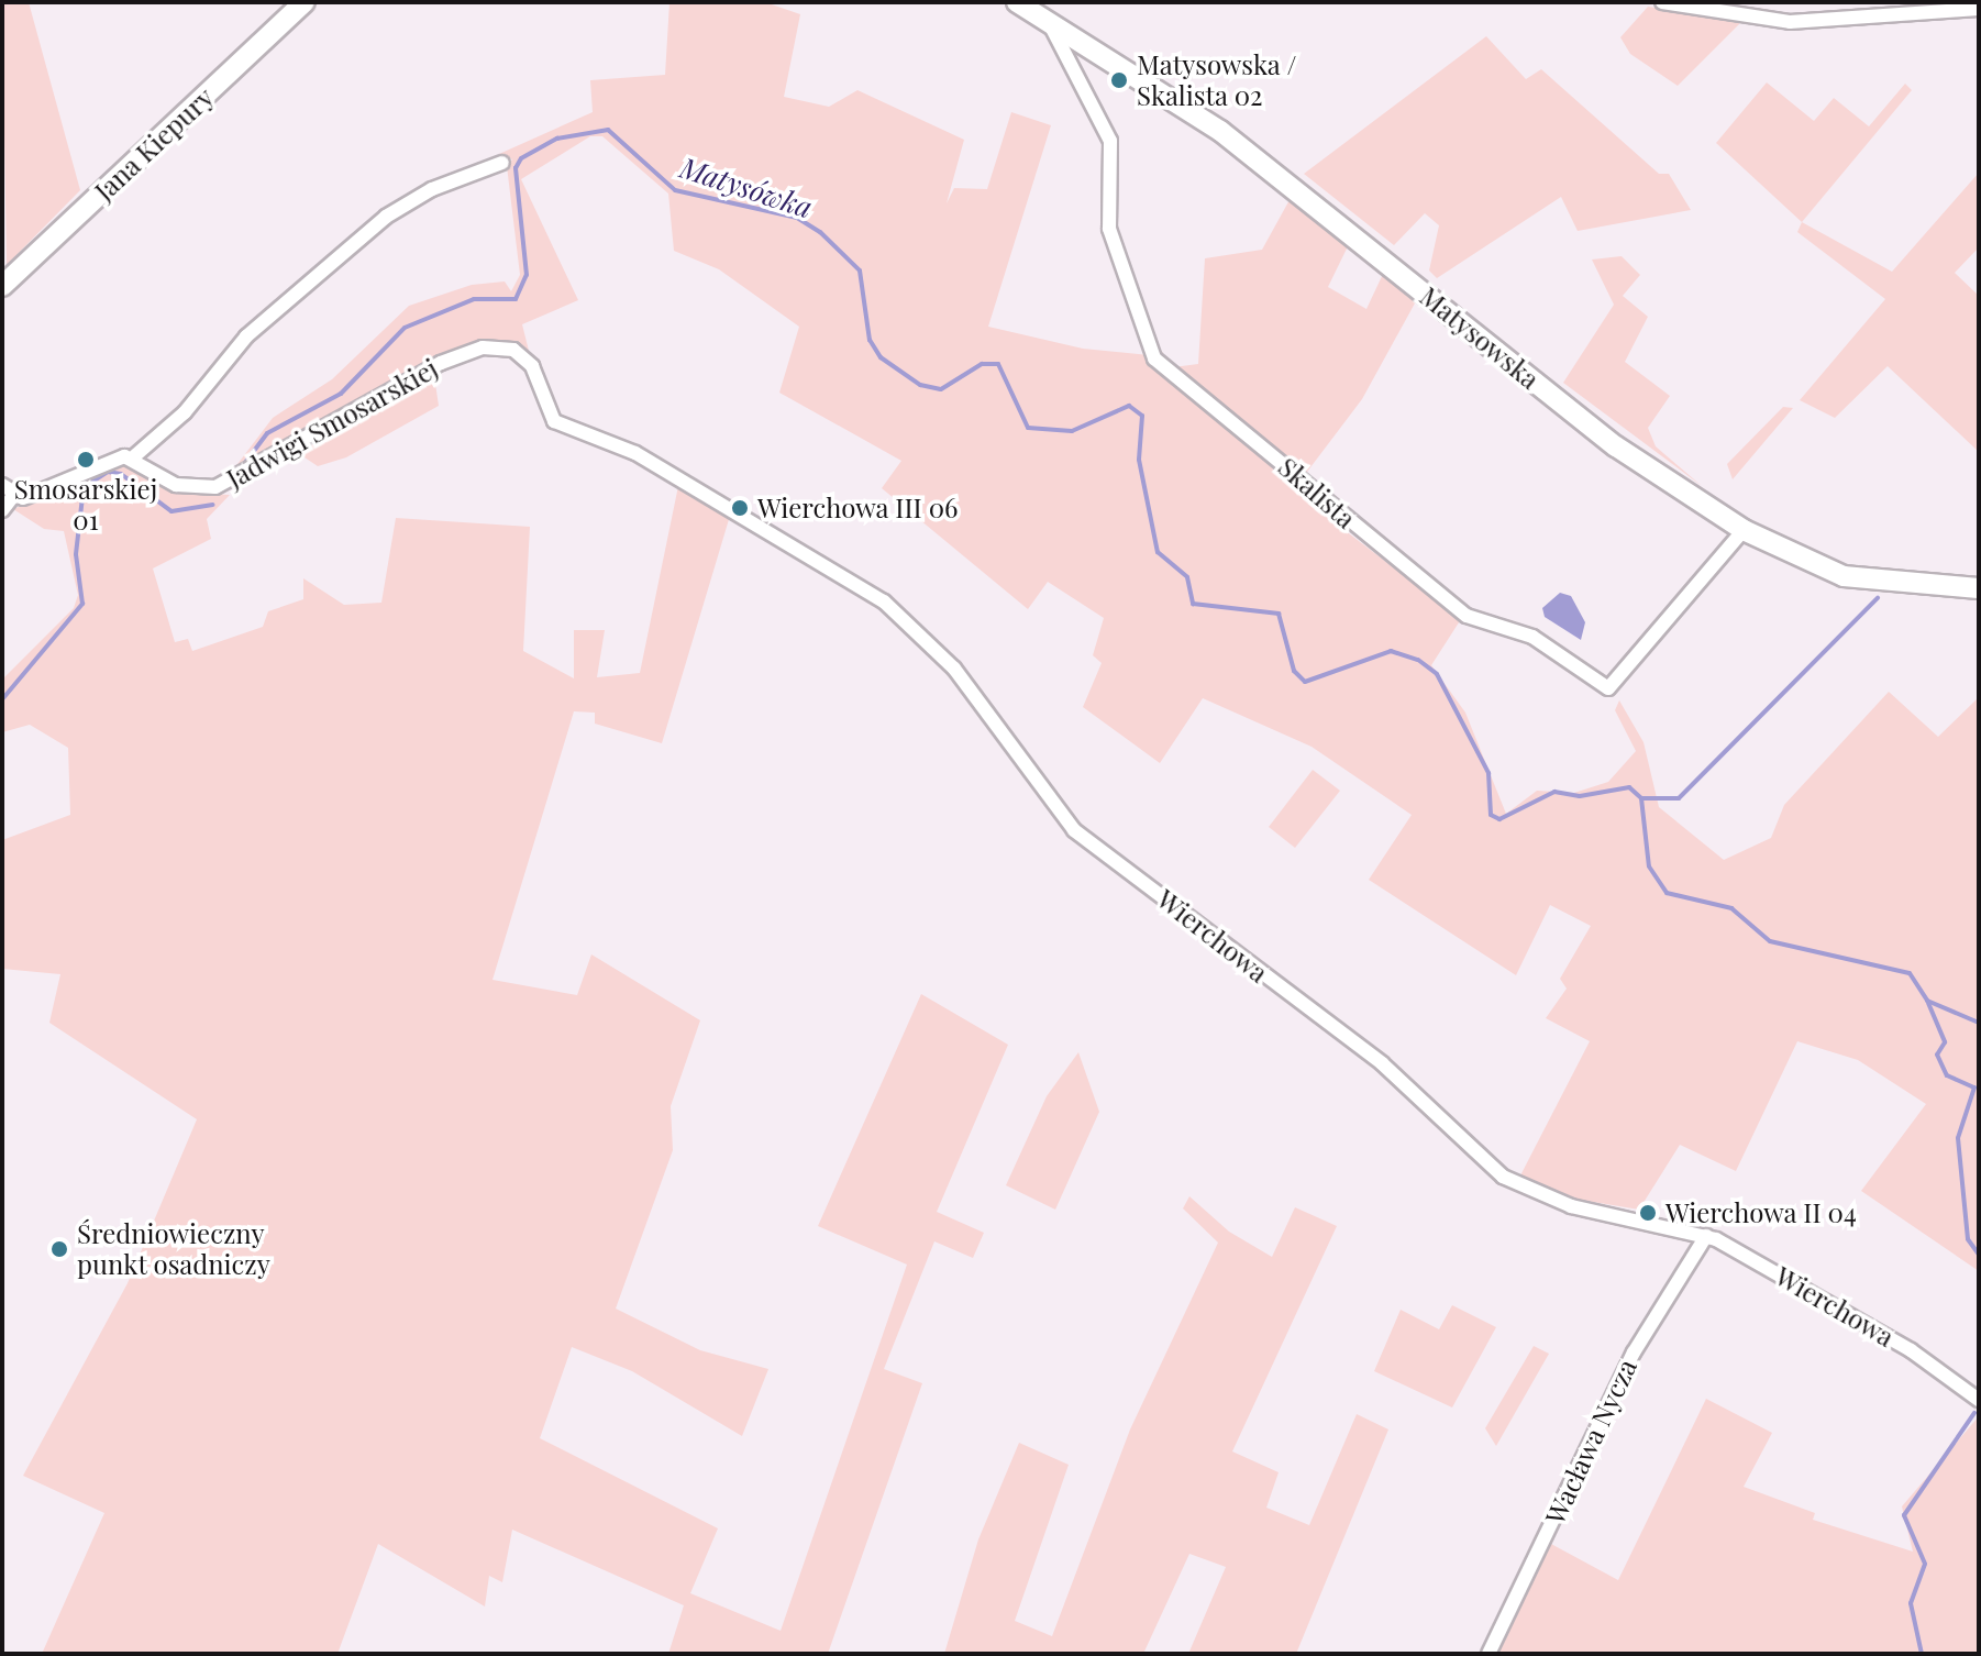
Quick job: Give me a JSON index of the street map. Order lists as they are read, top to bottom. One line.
{"streets":{"street":["Jana Kiepury","Matysowska","Jadwigi Smosarskiej","Skalista","Wierchowa","Wacława Nycza"]},"crossings":[["Matysowska","Skalista"],["Jadwigi Smosarskiej","Wierchowa"],["Wierchowa","Wacława Nycza"]],"water":["Matysówka"],"places":["Matysowska / Skalista 02","Smosarskiej 01","Wierchowa III 06","Wierchowa II 04","Średniowieczny punkt osadniczy"]}
